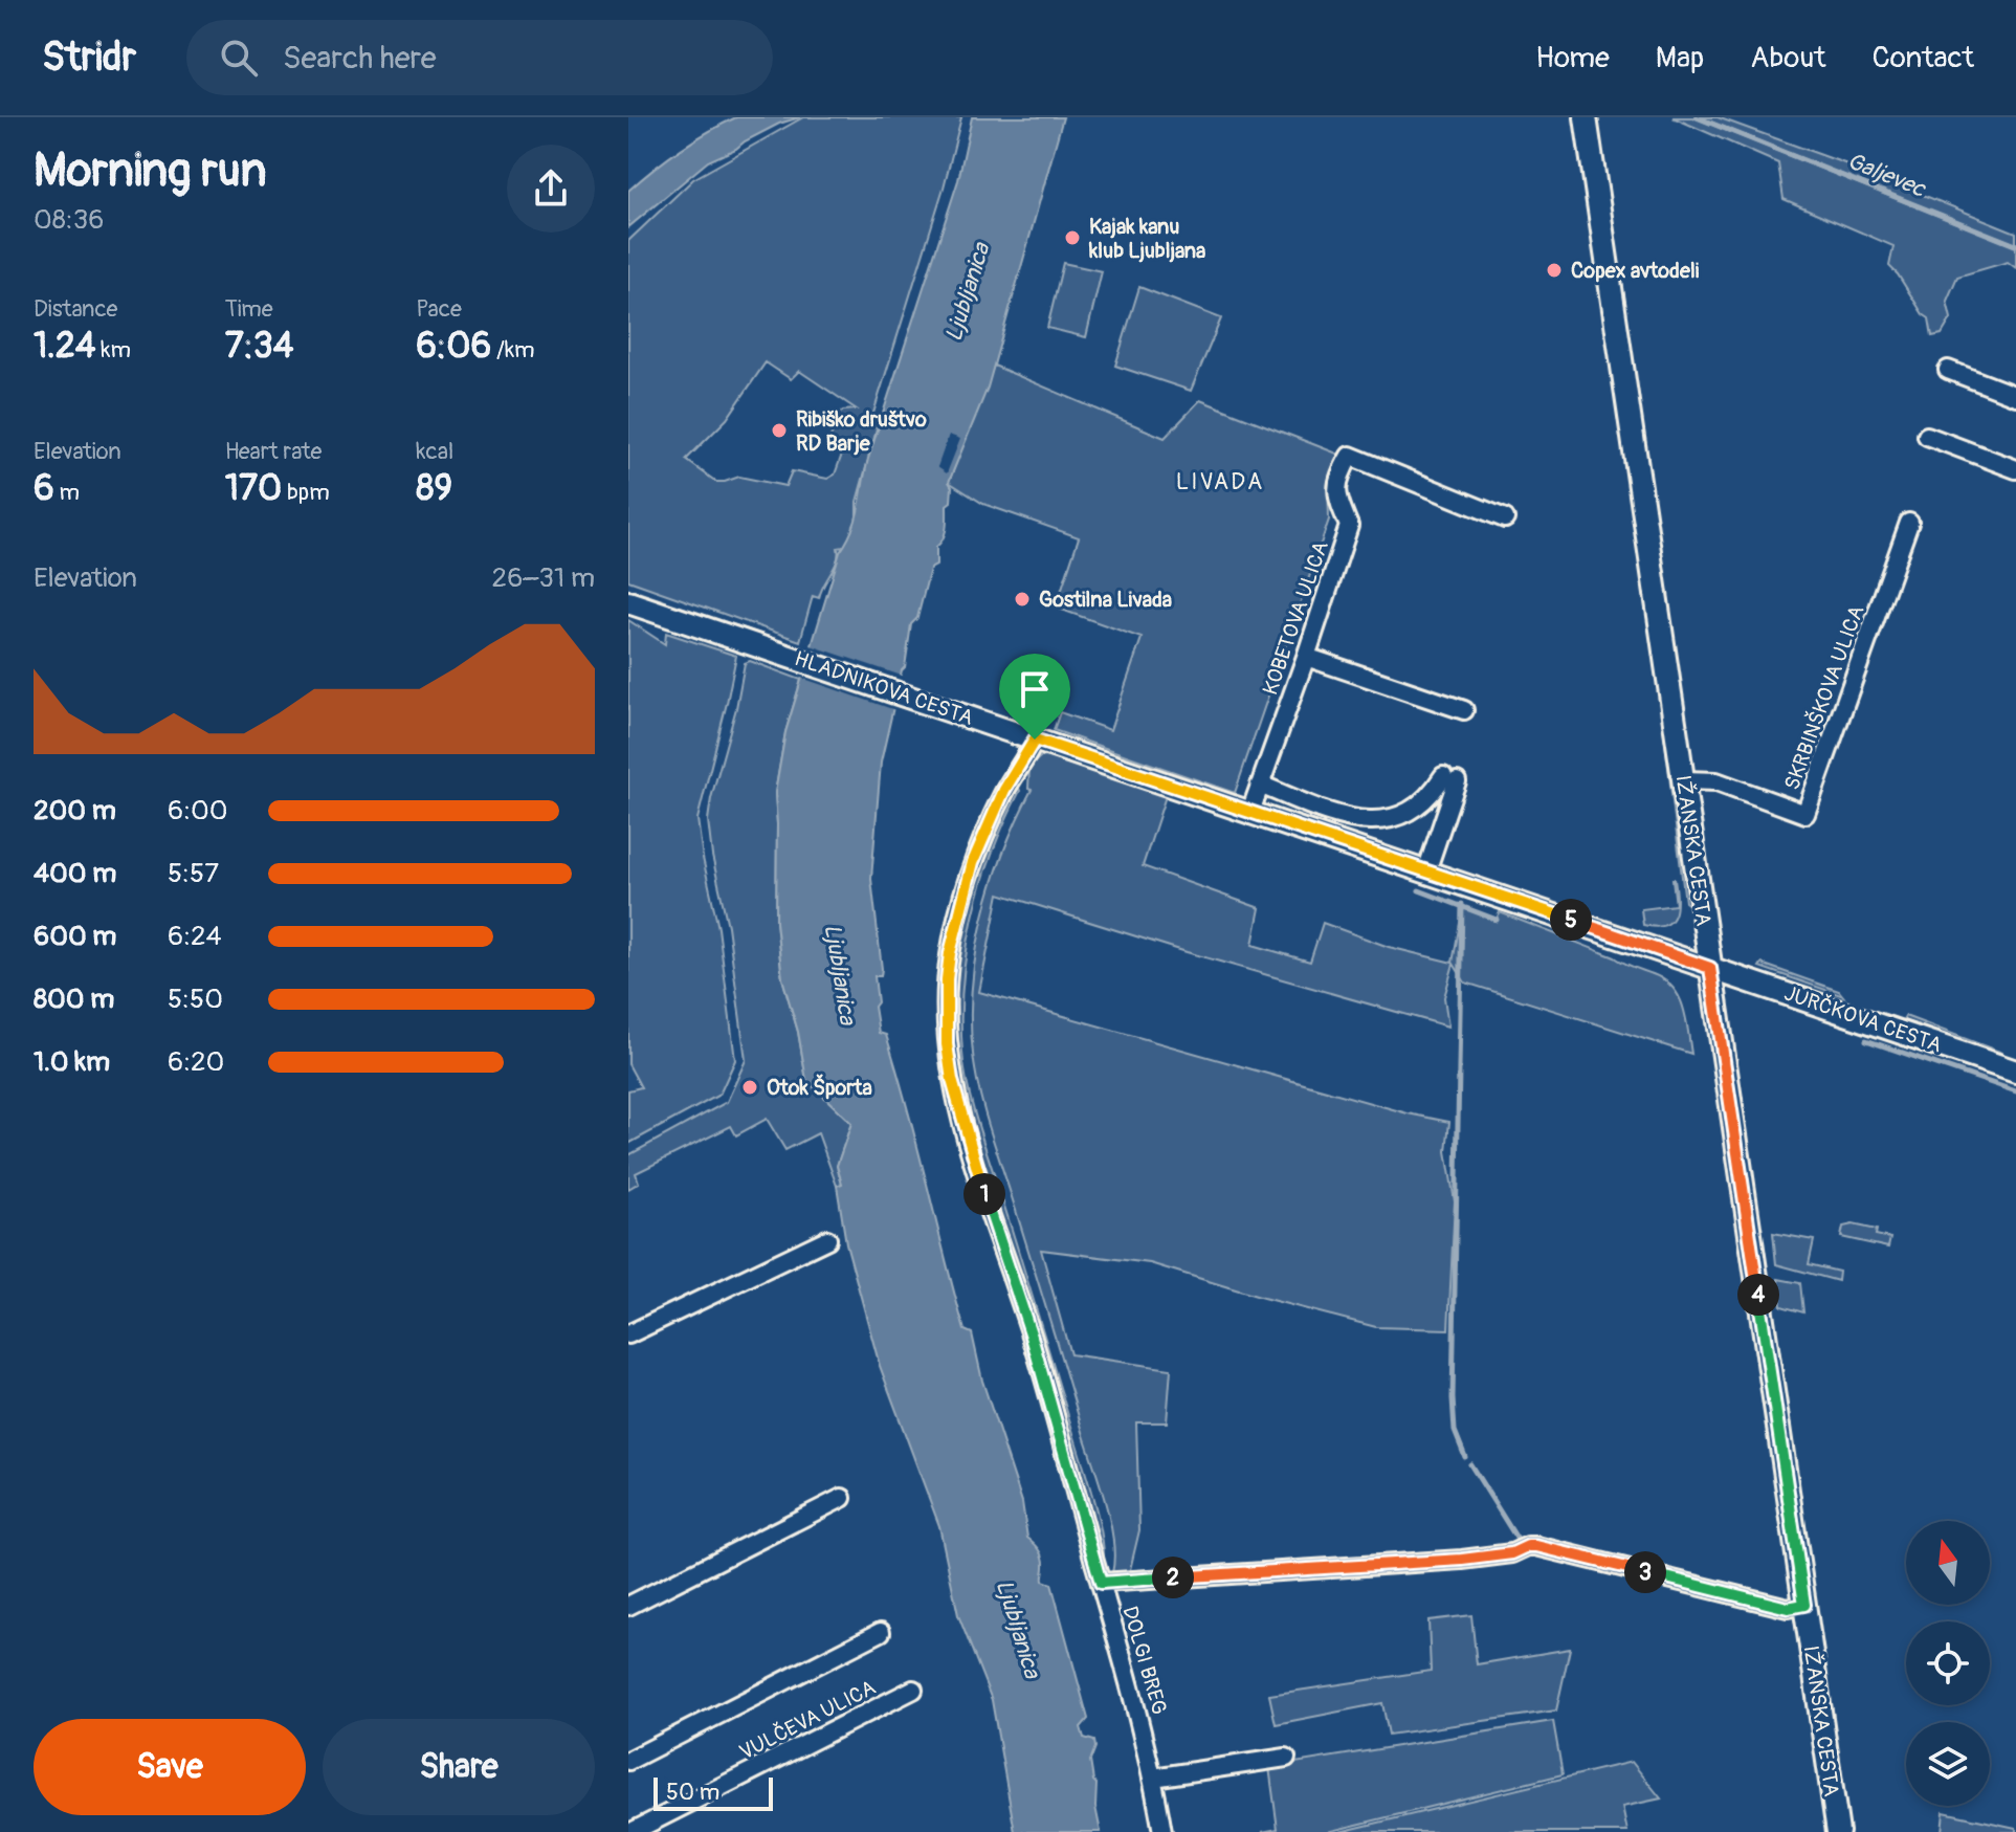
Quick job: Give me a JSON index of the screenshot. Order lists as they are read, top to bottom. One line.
{"streets":{"main road":["HLADNIKOVA CESTA","IŽANSKA CESTA","JURČKOVA CESTA"],"street":["KOBETOVA ULICA","SKRBINŠKOVA ULICA","DOLGI BREG","VULČEVA ULICA"]},"crossings":[["KOBETOVA ULICA","HLADNIKOVA CESTA"],["HLADNIKOVA CESTA","IŽANSKA CESTA"],["HLADNIKOVA CESTA","JURČKOVA CESTA"],["HLADNIKOVA CESTA","DOLGI BREG"],["SKRBINŠKOVA ULICA","IŽANSKA CESTA"],["IŽANSKA CESTA","JURČKOVA CESTA"]],"districts":["LIVADA"],"water":["Galjevec","Ljubljanica"],"places":["Kajak kanu klub Ljubljana","Copex avtodeli","Ribiško društvo RD Barje","Gostilna Livada","Otok Športa"],"scale_bar":"50 m","north":"top","page":{"header":"Stridr","search":"Search here","nav":["Home","Map","About","Contact"],"heading":["Morning run","08:36"],"stats":[["Distance","1.24 km"],["Time","7:34"],["Pace","6:06 /km"],["Elevation","6 m"],["Heart rate","170 bpm"],["kcal","89"]],"chart":["Elevation","26–31 m"],"list":[{"name":"200 m","note":"6:00"},{"name":"400 m","note":"5:57"},{"name":"600 m","note":"6:24"},{"name":"800 m","note":"5:50"},{"name":"1.0 km","note":"6:20"}],"pins":["5","1","4","3","2"],"buttons":["Save","Share"],"scale":"50 m"}}
